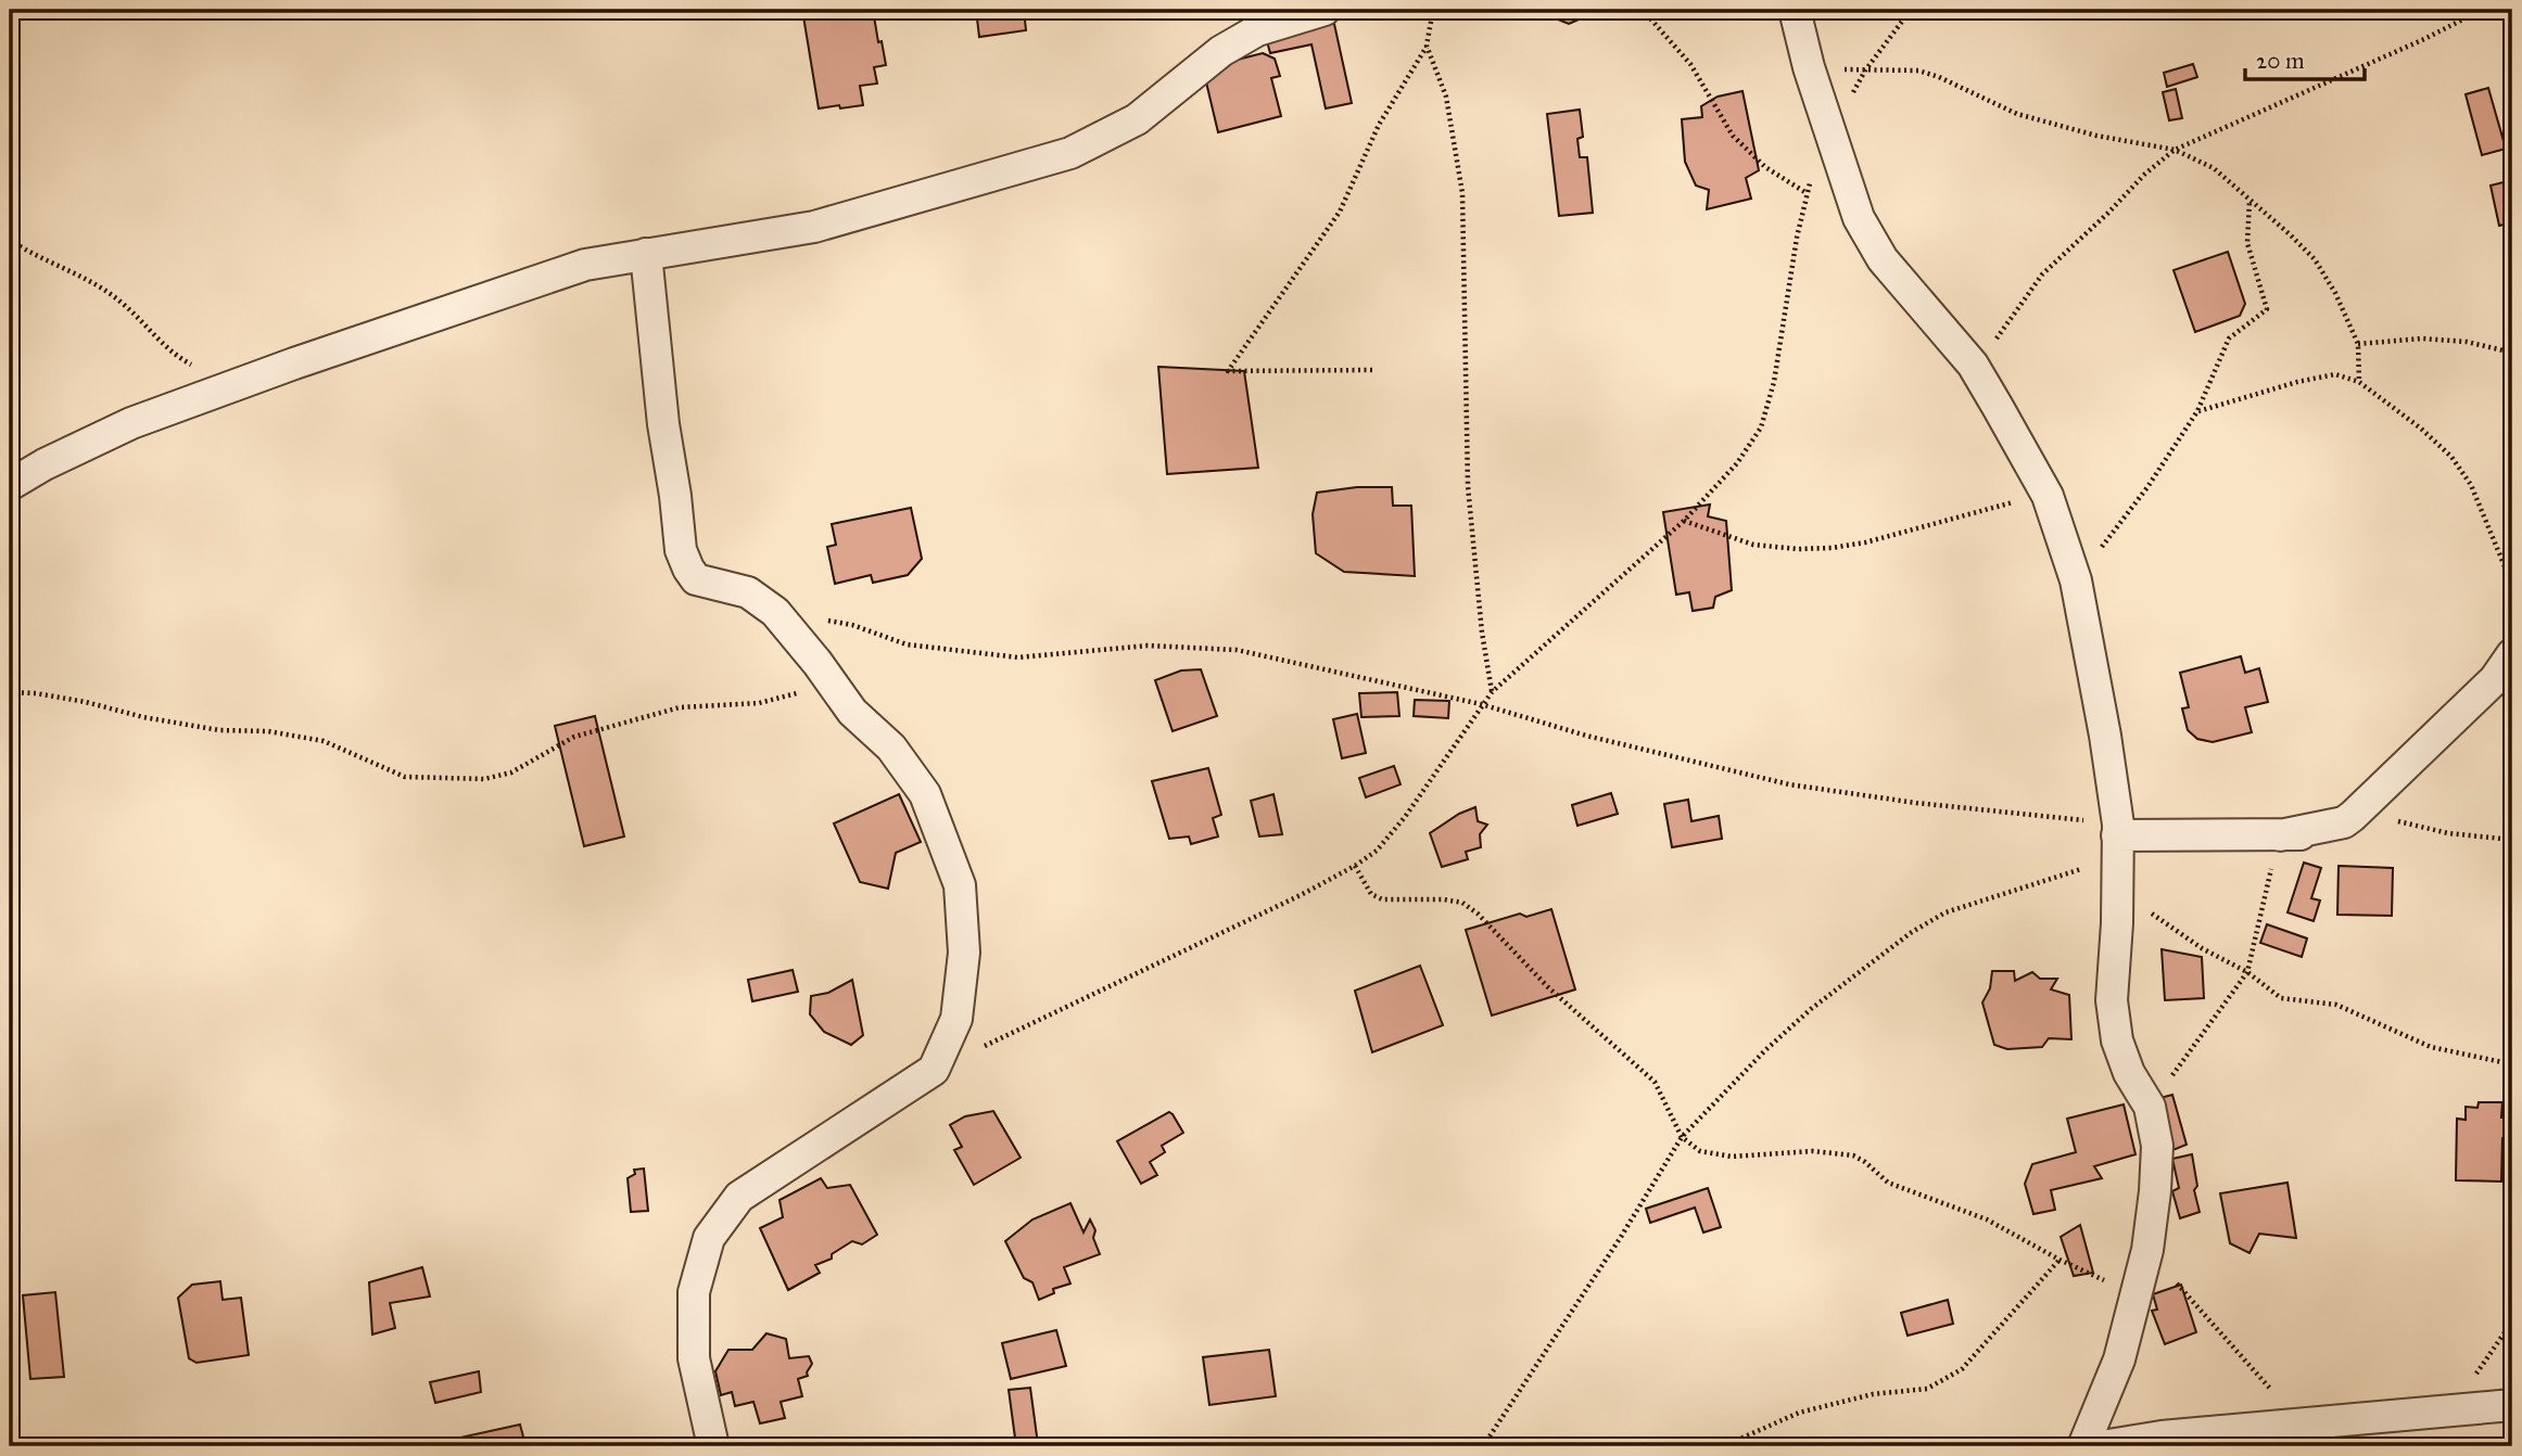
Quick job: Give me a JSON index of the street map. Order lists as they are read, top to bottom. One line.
{"scale_bar":"20 m"}
